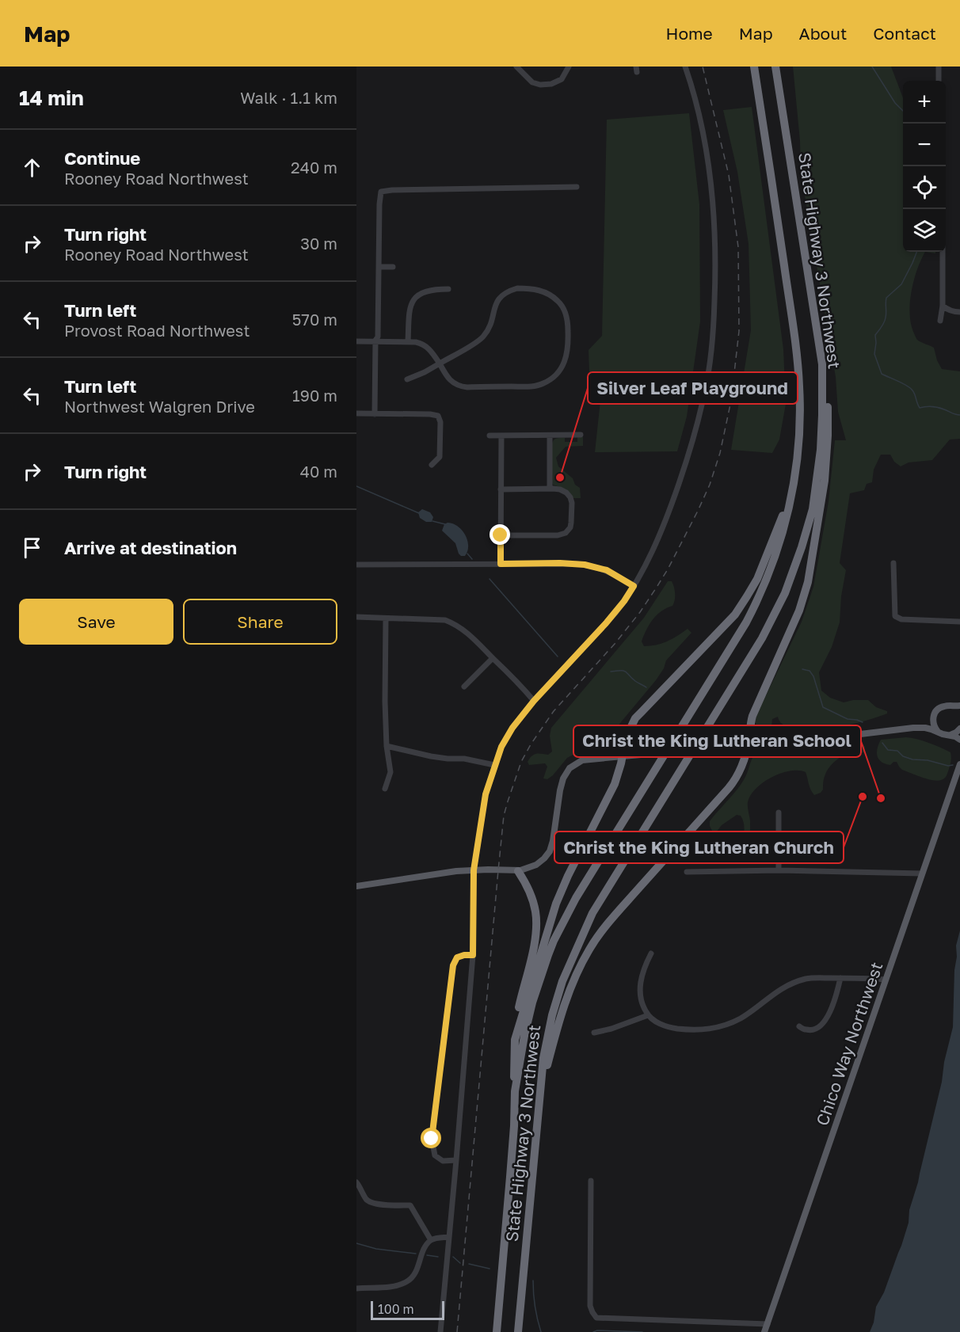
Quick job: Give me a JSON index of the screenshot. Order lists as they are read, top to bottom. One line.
{"streets":{"highway":["State Highway 3 Northwest"],"main road":["Chico Way Northwest"]},"places":["Silver Leaf Playground","Christ the King Lutheran Church","Christ the King Lutheran School"],"scale_bar":"100 m","page":{"header":"Map","nav":["Home","Map","About","Contact"],"heading":["14 min","Walk · 1.1 km"],"map_buttons":["+","−"],"list":[["Continue","Rooney Road Northwest","240 m"],["Turn right","Rooney Road Northwest","30 m"],["Turn left","Provost Road Northwest","570 m"],["Turn left","Northwest Walgren Drive","190 m"],["Turn right","40 m"],"Arrive at destination"],"buttons":["Save","Share"],"scale":"100 m"}}
